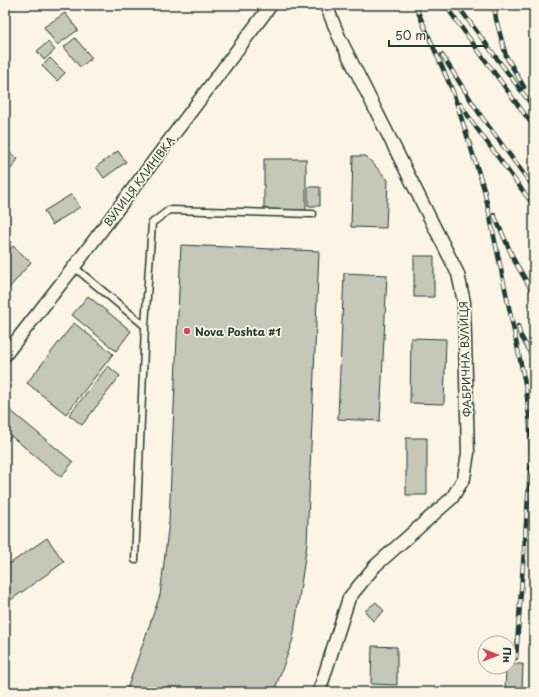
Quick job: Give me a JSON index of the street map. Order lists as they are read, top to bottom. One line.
{"streets":{"street":["ВУЛИЦЯ КЛИНІВКА","ФАБРИЧНА ВУЛИЦЯ"]},"places":["Nova Poshta #1"],"scale_bar":"50 m","north":"right"}
